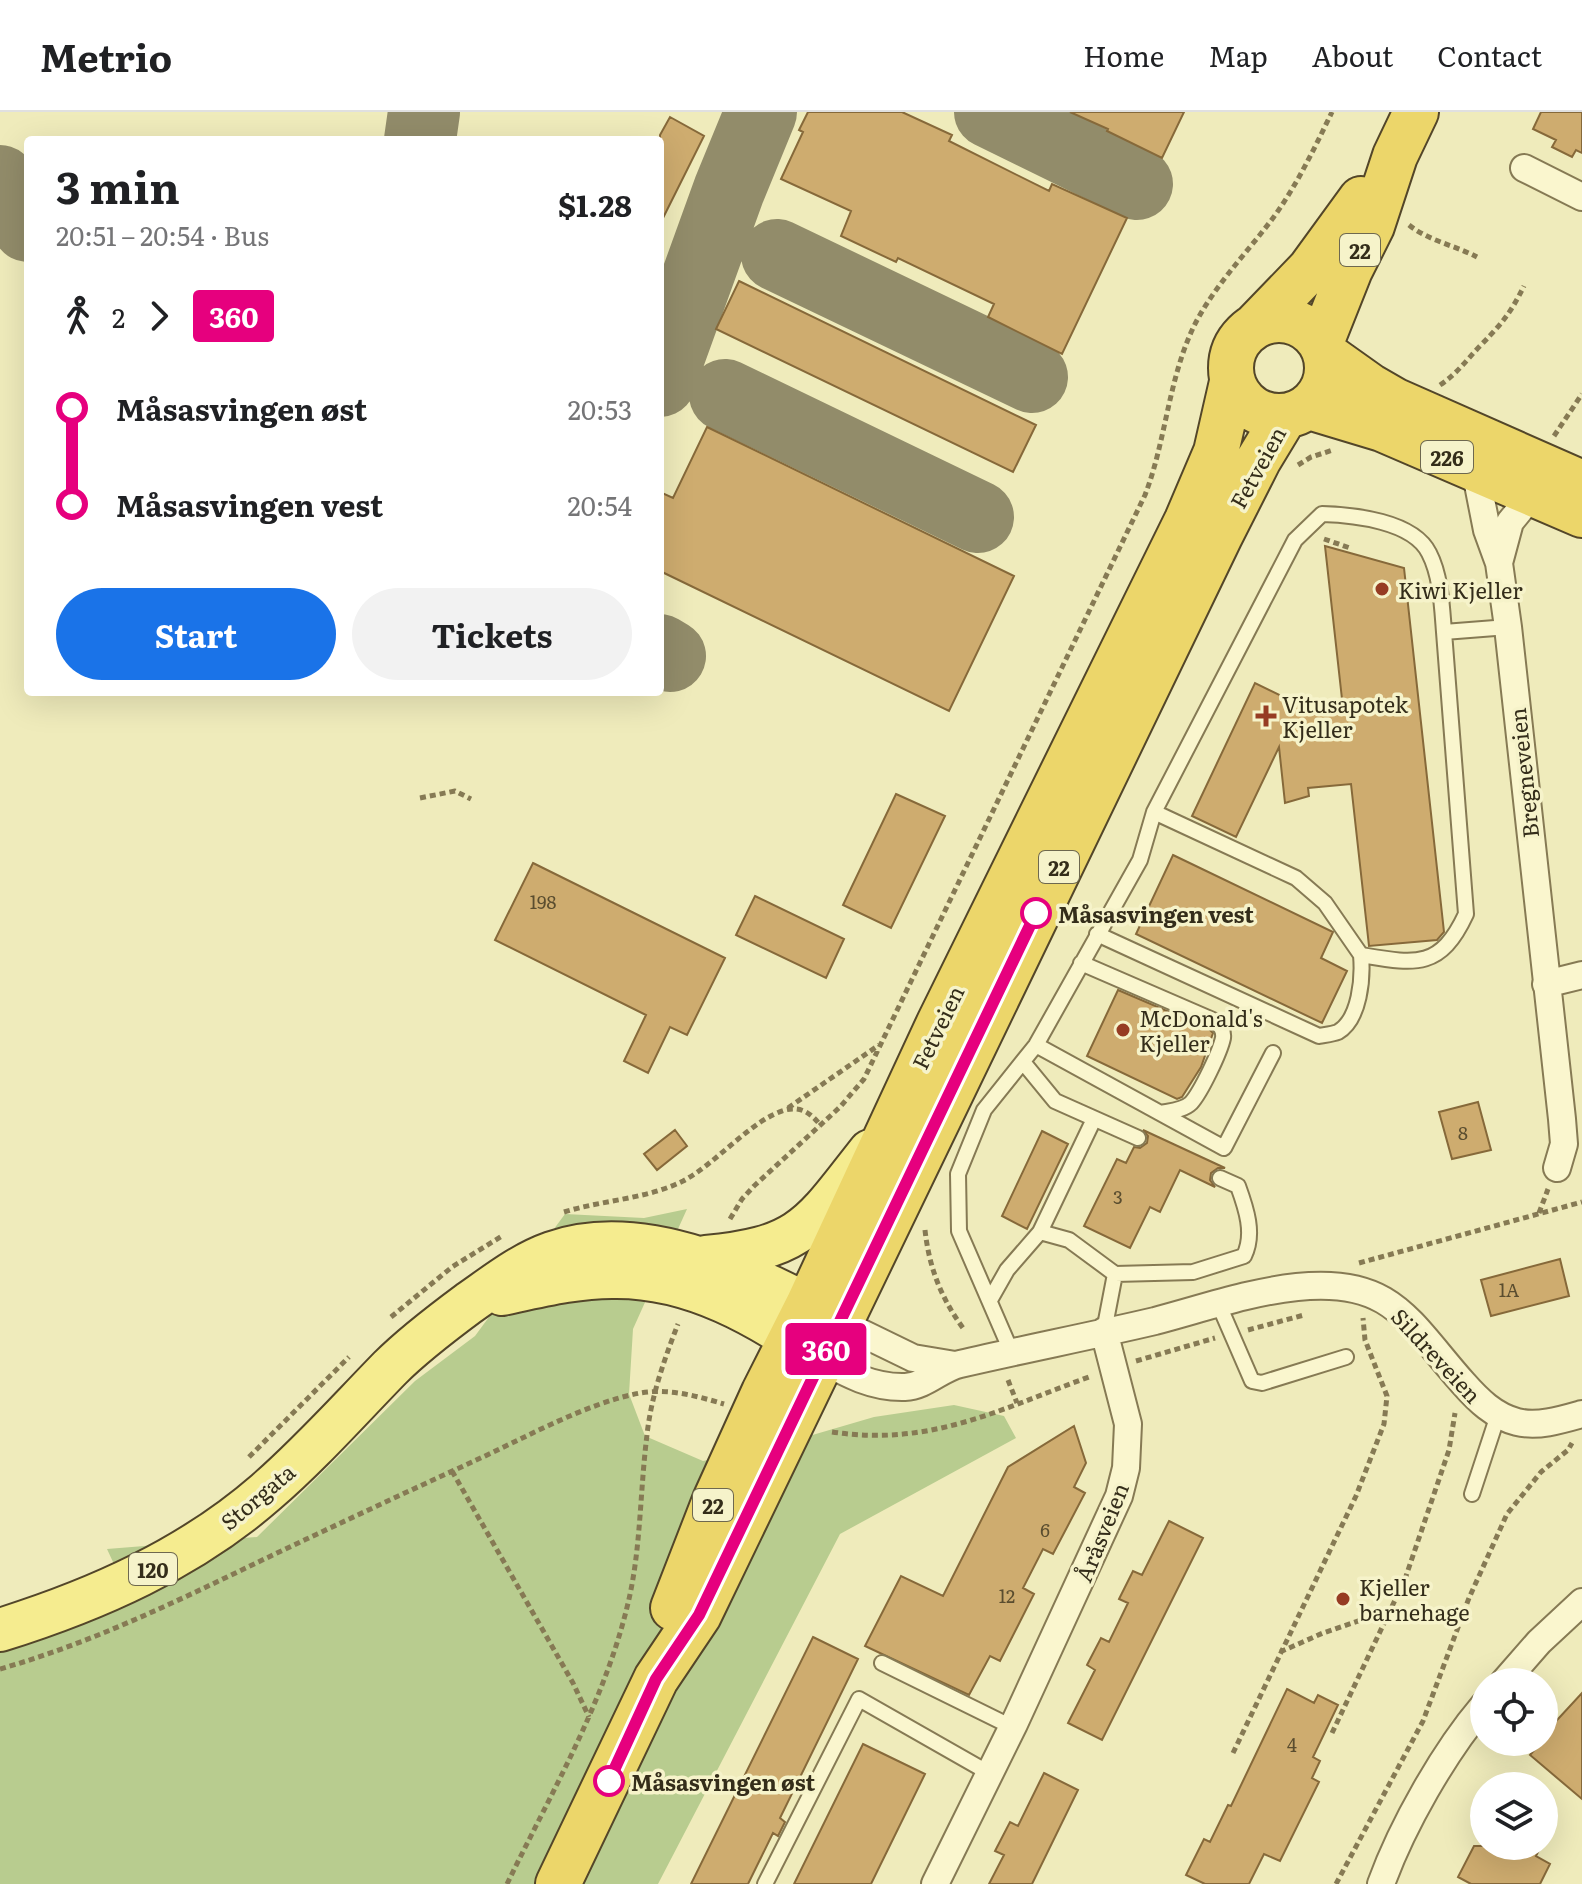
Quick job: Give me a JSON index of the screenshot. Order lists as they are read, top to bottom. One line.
{"streets":{"highway":["22","226","Fetveien"],"main road":["Storgata","120"],"street":["Bregneveien","Sildreveien","Åråsveien"]},"crossings":[["22","226"],["22","Fetveien"],["226","Fetveien"],["226","Bregneveien"],["Fetveien","Storgata"],["Sildreveien","Åråsveien"]],"places":{"other":["Kiwi Kjeller","Måsasvingen vest","McDonald's Kjeller","Kjeller barnehage","Måsasvingen øst"],"health":["Vitusapotek Kjeller"]},"lines":["bus line 360"],"house_numbers":["198","8","3","1A","6","12","4"],"page":{"header":"Metrio","nav":["Home","Map","About","Contact"],"on_map":"360","heading":["3 min","20:51 – 20:54 · Bus","$1.28"],"legs":["2","360"],"list":[{"name":"Måsasvingen øst","value":"20:53"},{"name":"Måsasvingen vest","value":"20:54"}],"buttons":["Start","Tickets"]}}
